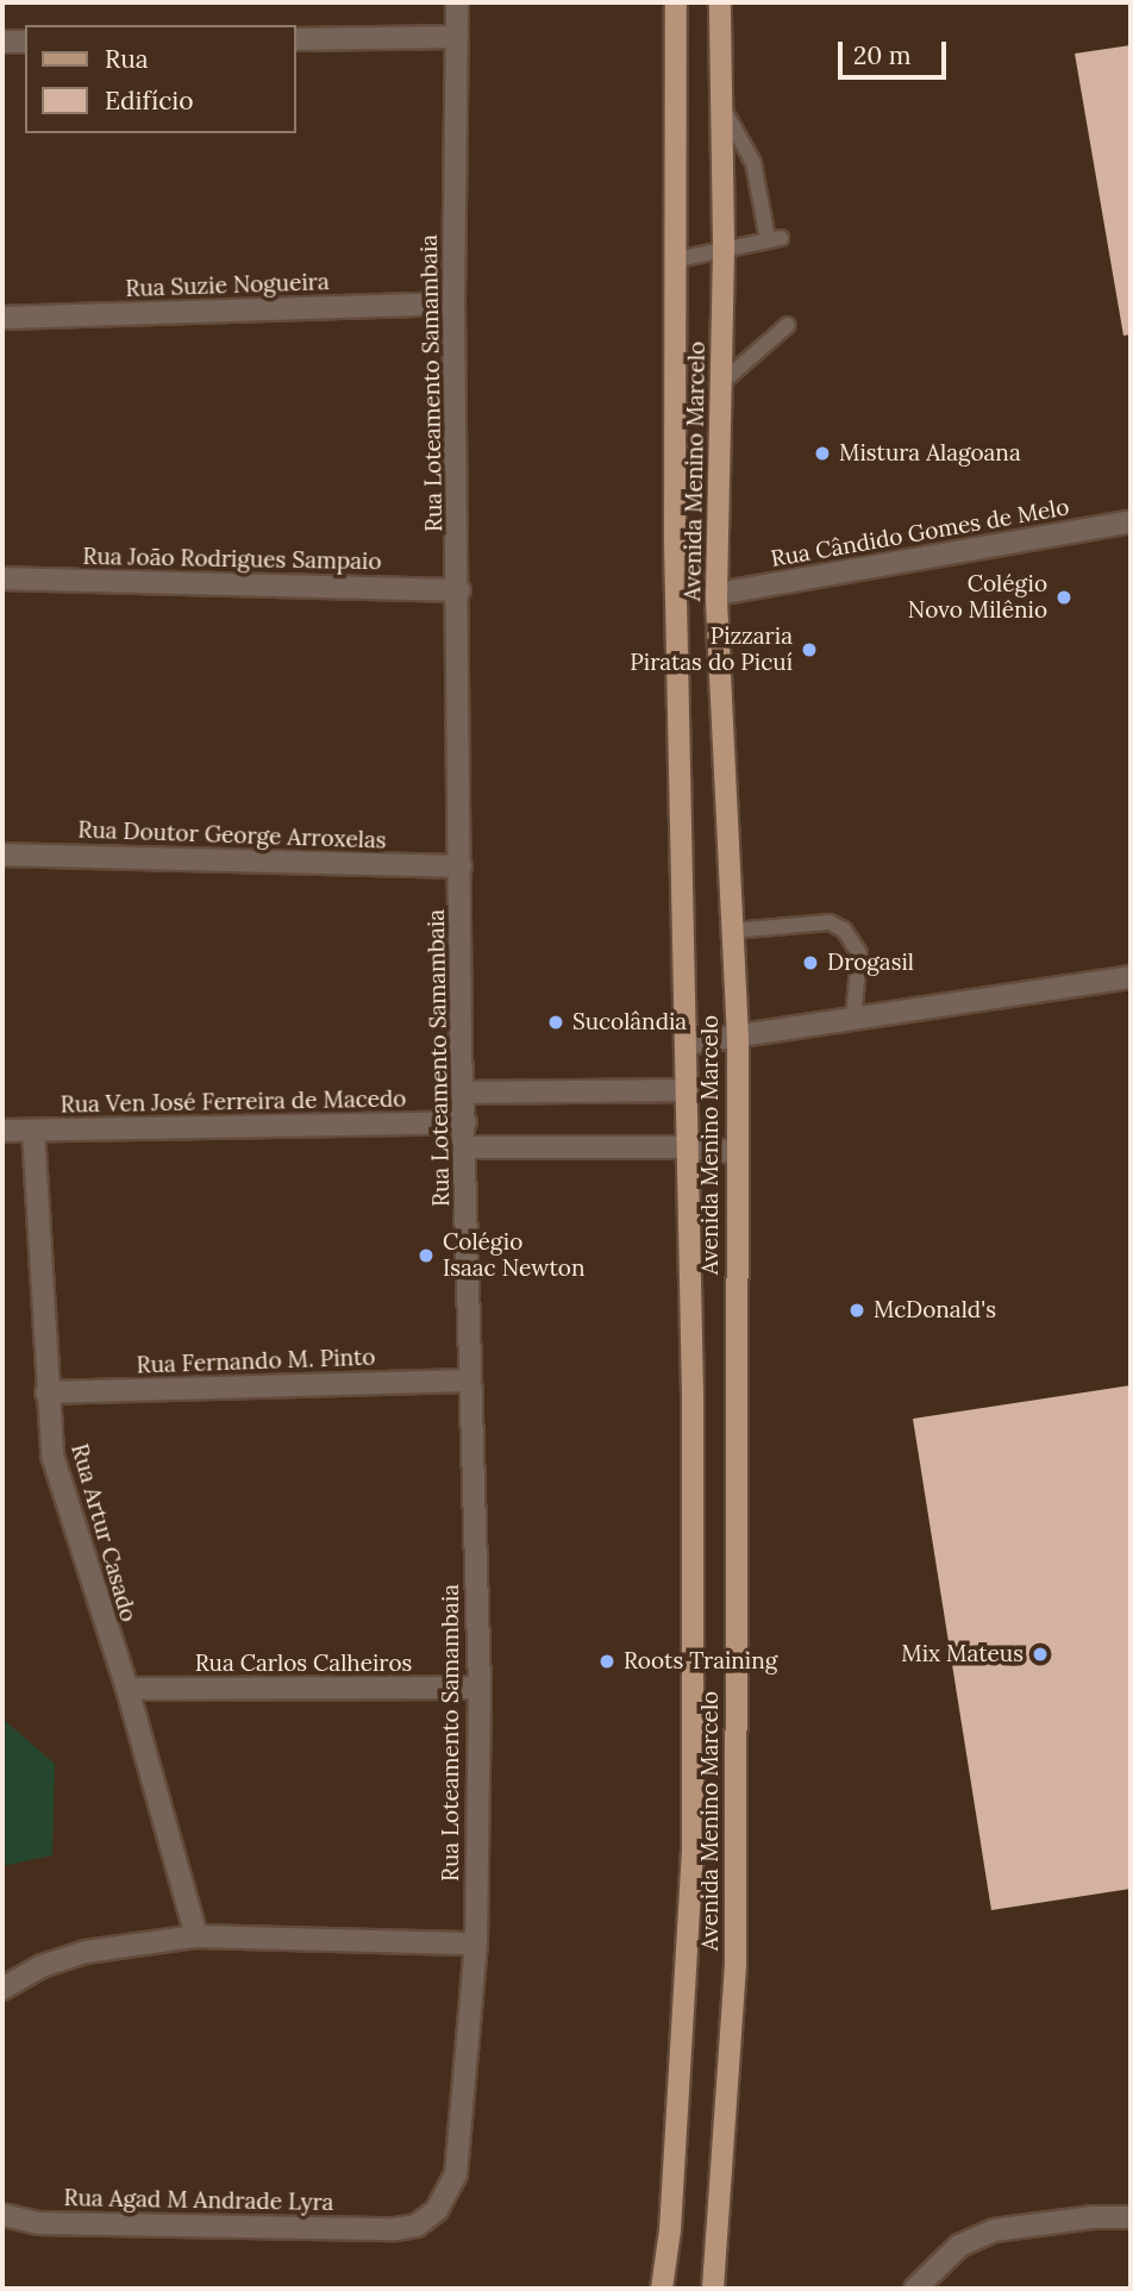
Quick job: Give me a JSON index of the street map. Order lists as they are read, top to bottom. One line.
{"streets":{"main road":["Avenida Menino Marcelo"],"street":["Rua Suzie Nogueira","Rua Loteamento Samambaia","Rua Cândido Gomes de Melo","Rua João Rodrigues Sampaio","Rua Doutor George Arroxelas","Rua Ven José Ferreira de Macedo","Rua Fernando M. Pinto","Rua Artur Casado","Rua Carlos Calheiros","Rua Agad M Andrade Lyra"]},"crossings":[["Rua Suzie Nogueira","Rua Loteamento Samambaia"],["Rua Loteamento Samambaia","Rua João Rodrigues Sampaio"],["Rua Loteamento Samambaia","Rua Doutor George Arroxelas"],["Rua Loteamento Samambaia","Rua Ven José Ferreira de Macedo"],["Rua Loteamento Samambaia","Rua Fernando M. Pinto"],["Rua Loteamento Samambaia","Rua Carlos Calheiros"],["Rua Loteamento Samambaia","Rua Agad M Andrade Lyra"],["Avenida Menino Marcelo","Rua Cândido Gomes de Melo"],["Rua Ven José Ferreira de Macedo","Rua Artur Casado"],["Rua Fernando M. Pinto","Rua Artur Casado"],["Rua Artur Casado","Rua Carlos Calheiros"]],"places":["Mistura Alagoana","Colégio Novo Milênio","Pizzaria Piratas do Picuí","Drogasil","Sucolândia","Colégio Isaac Newton","McDonald's","Mix Mateus","Roots Training"],"legend":["Rua","Edifício"],"scale_bar":"20 m"}
